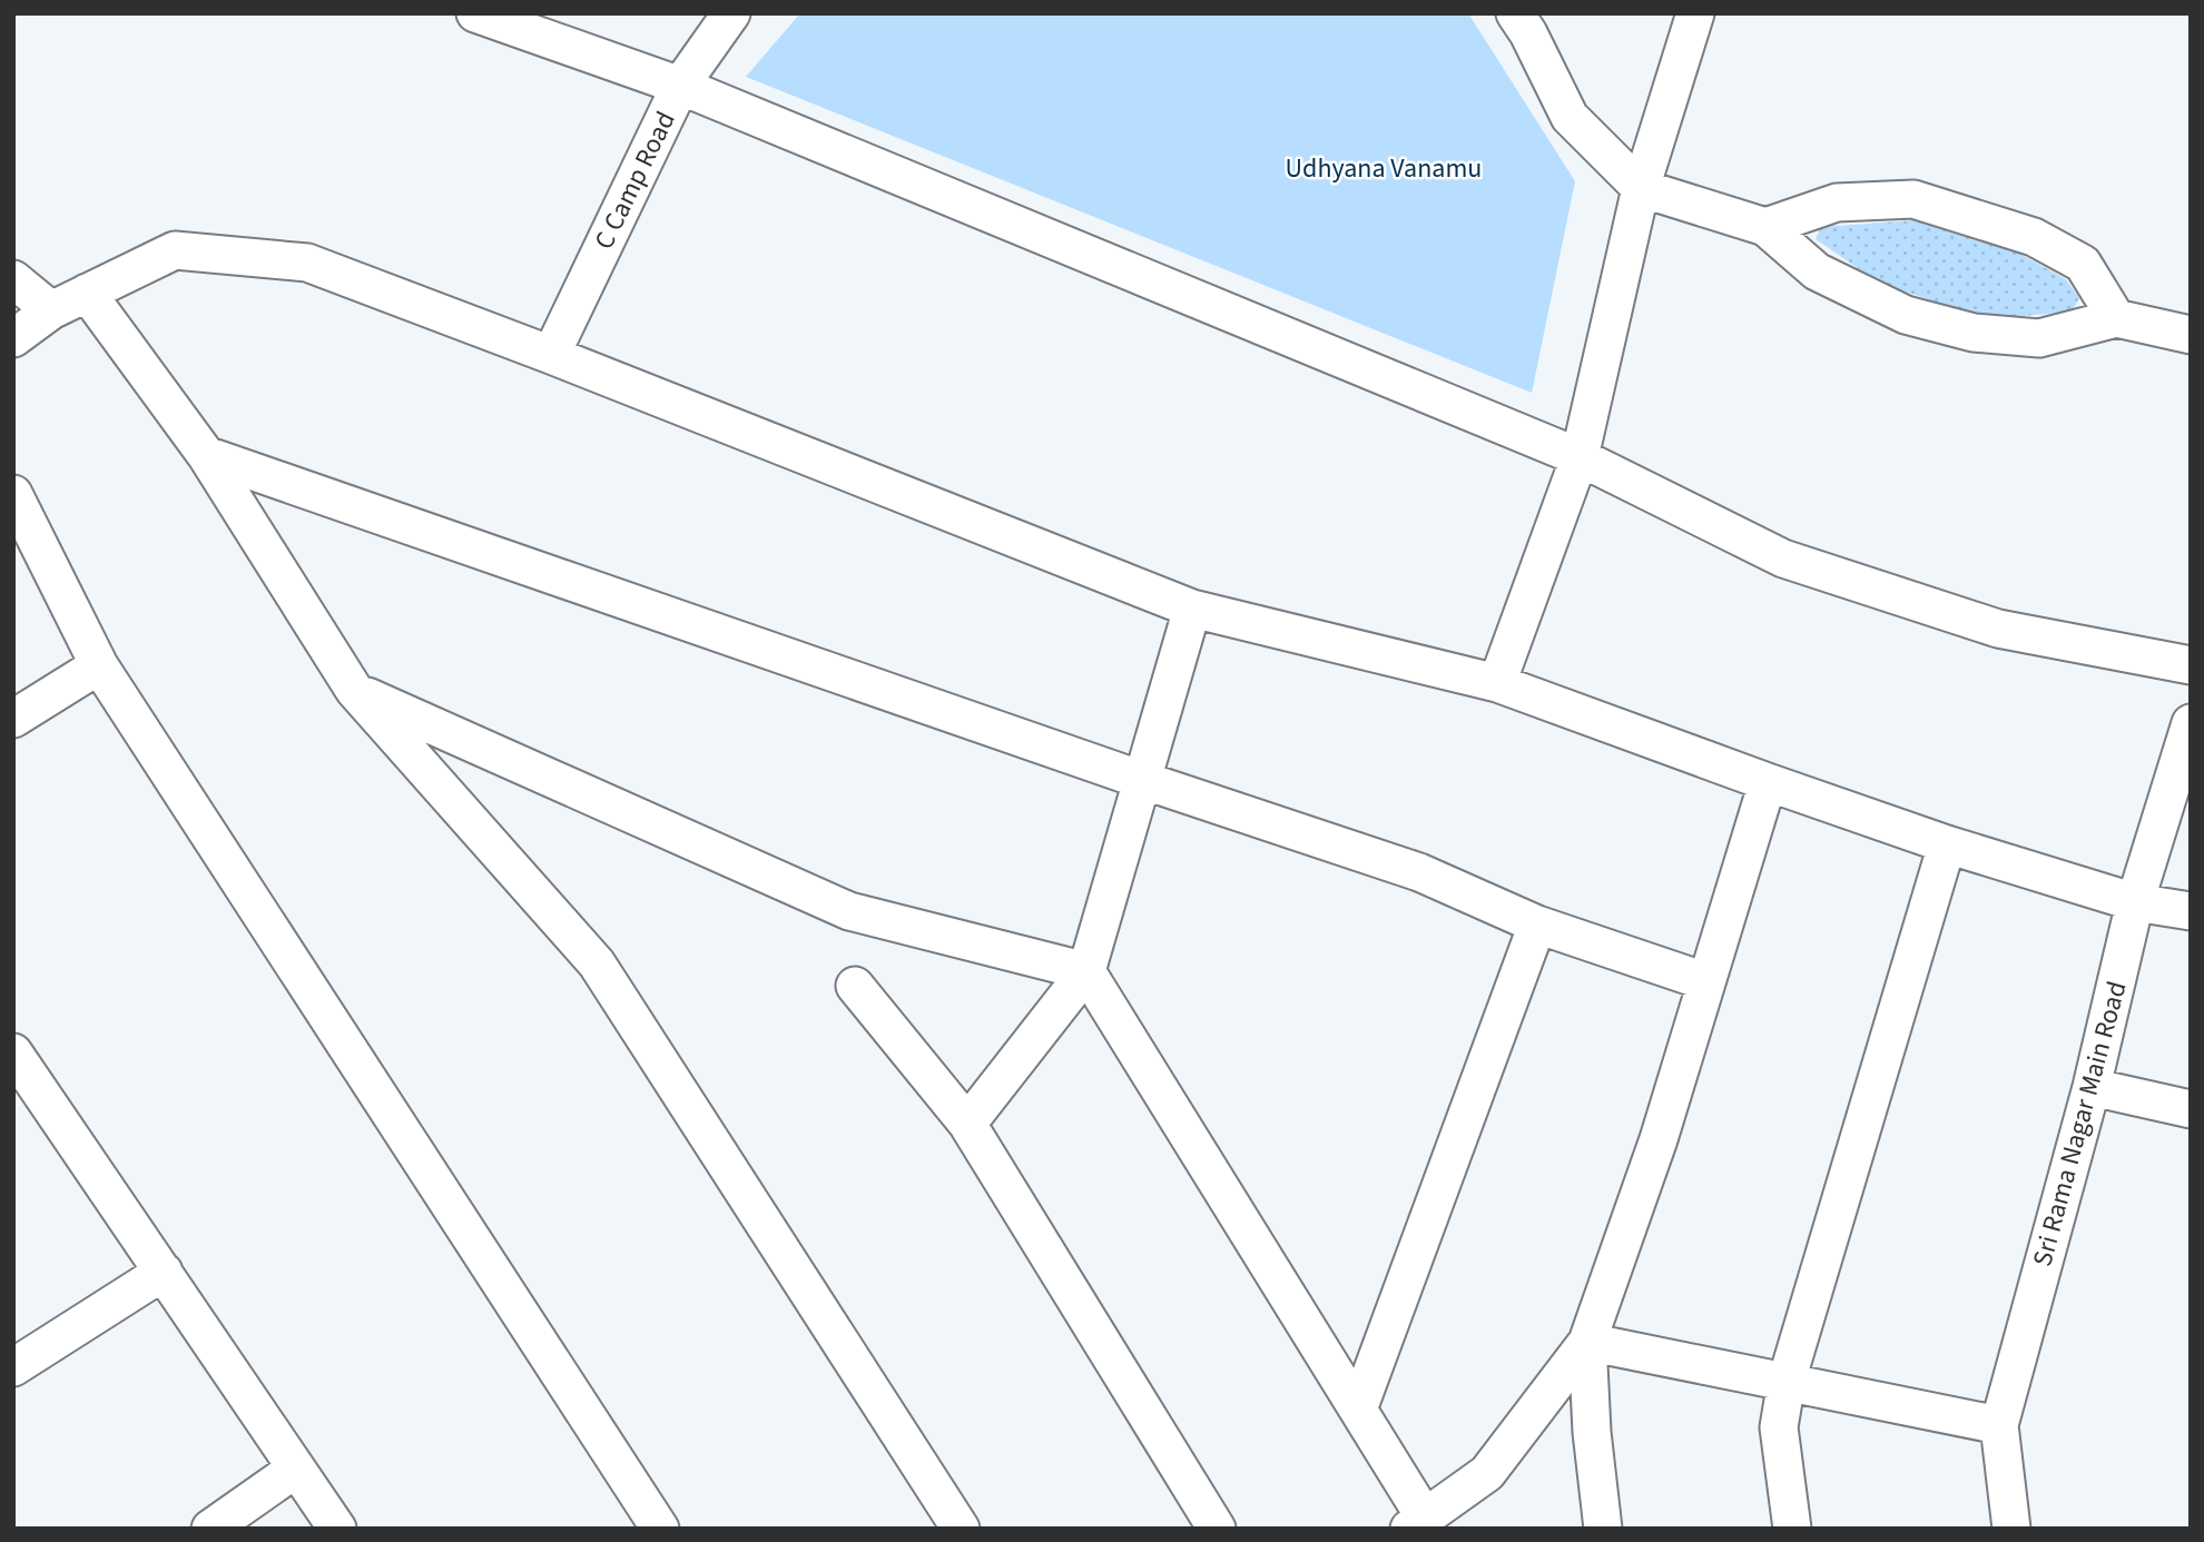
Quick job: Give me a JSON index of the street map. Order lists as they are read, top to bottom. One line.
{"streets":{"street":["C Camp Road","Sri Rama Nagar Main Road"]},"parks":["Udhyana Vanamu"]}
